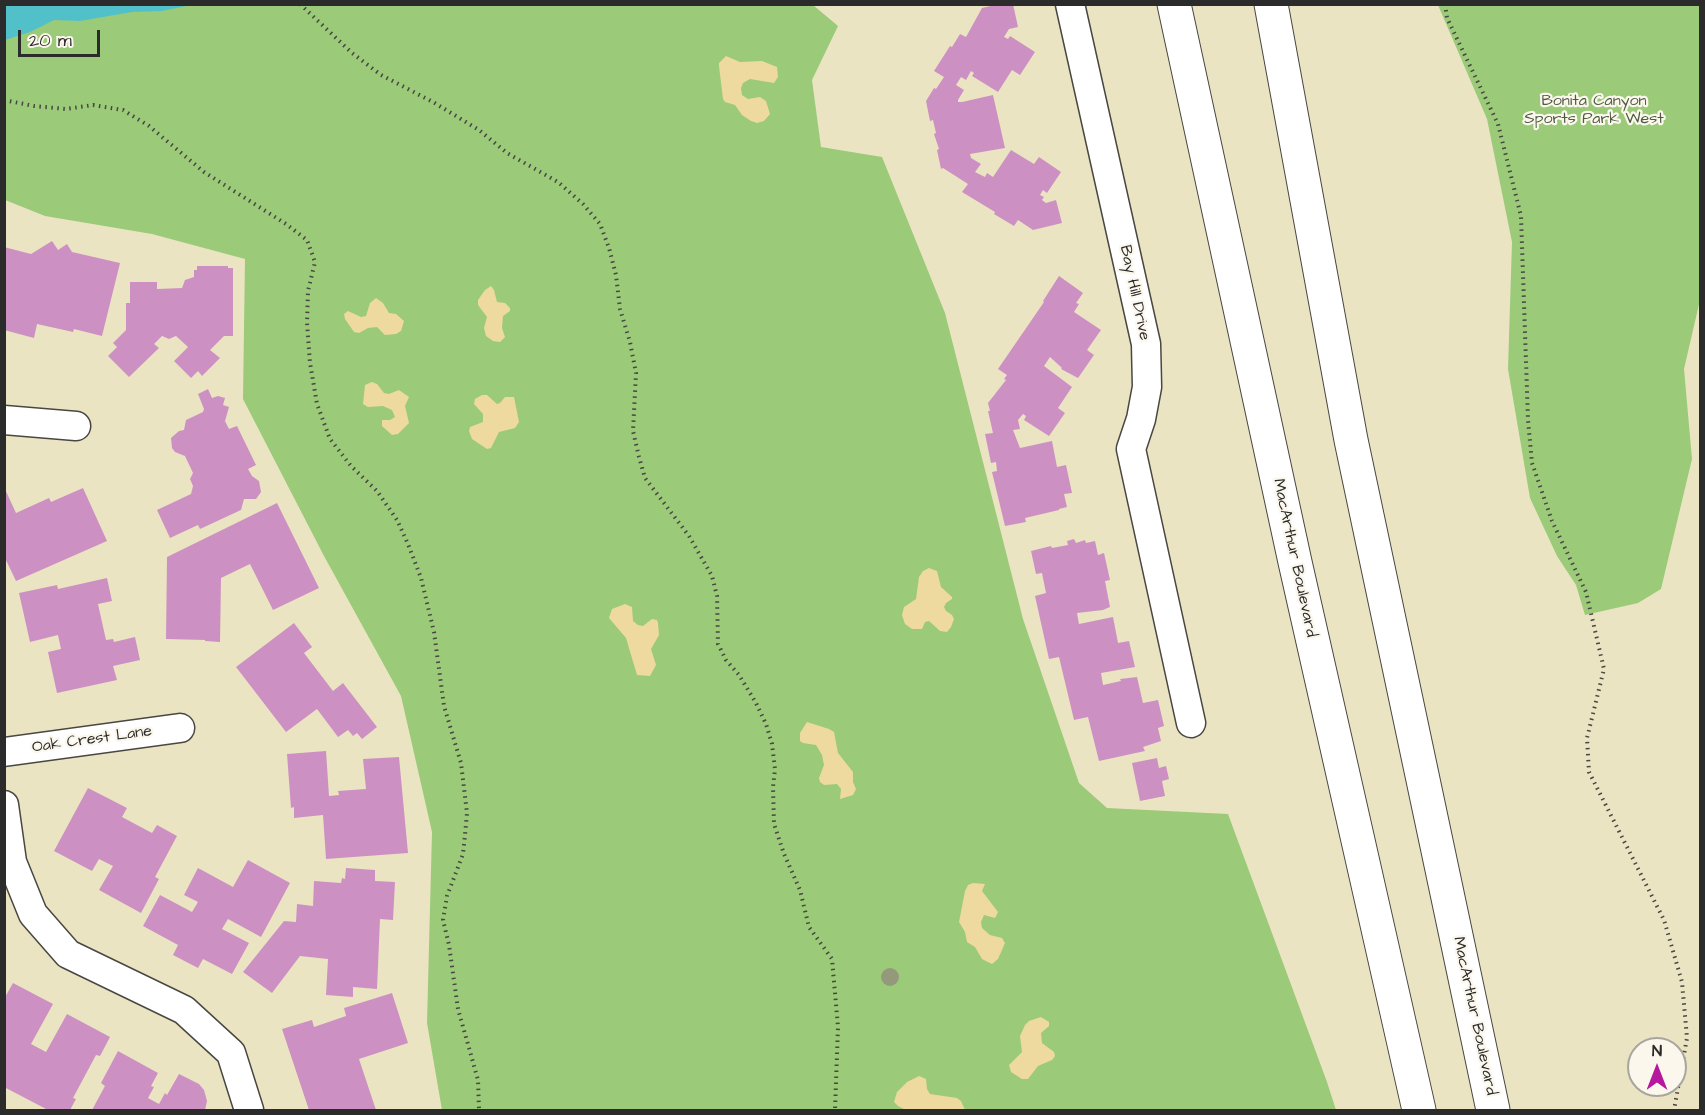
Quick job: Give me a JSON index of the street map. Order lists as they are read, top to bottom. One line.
{"streets":{"main road":["MacArthur Boulevard"],"street":["Bay Hill Drive","Oak Crest Lane"]},"parks":["Bonita Canyon Sports Park West"],"scale_bar":"20 m","north":"top"}
